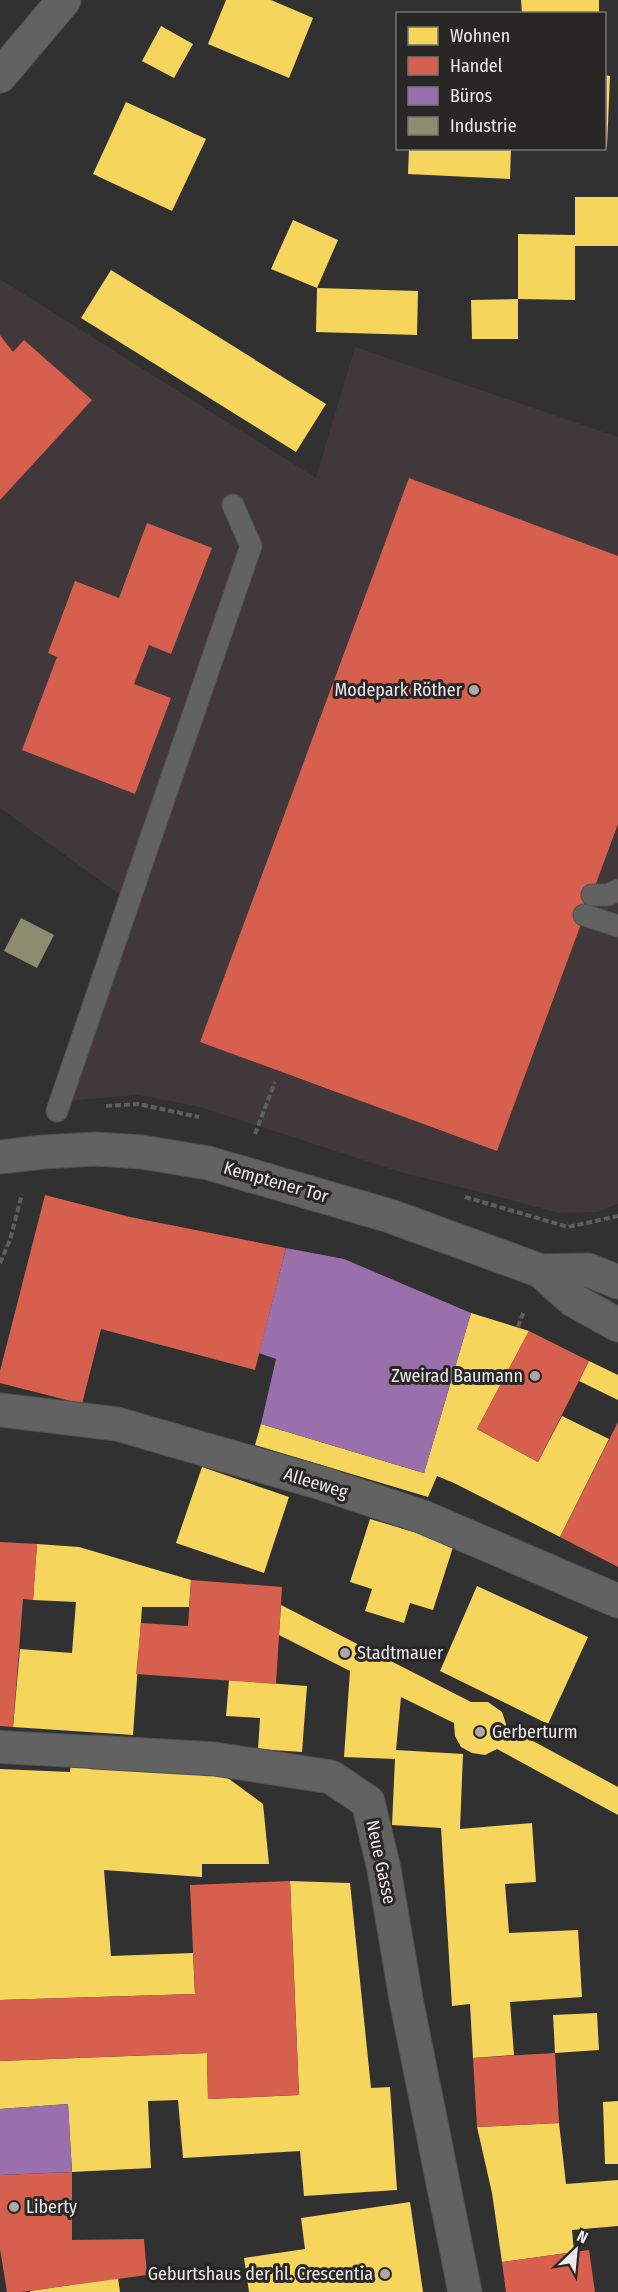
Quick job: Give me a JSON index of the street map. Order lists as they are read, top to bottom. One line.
{"streets":{"street":["Kemptener Tor","Alleeweg","Neue Gasse"]},"places":["Modepark Röther","Zweirad Baumann","Stadtmauer","Gerberturm","Liberty","Geburtshaus der hl. Crescentia"],"legend":["Wohnen","Handel","Büros","Industrie"],"north":"top right"}
